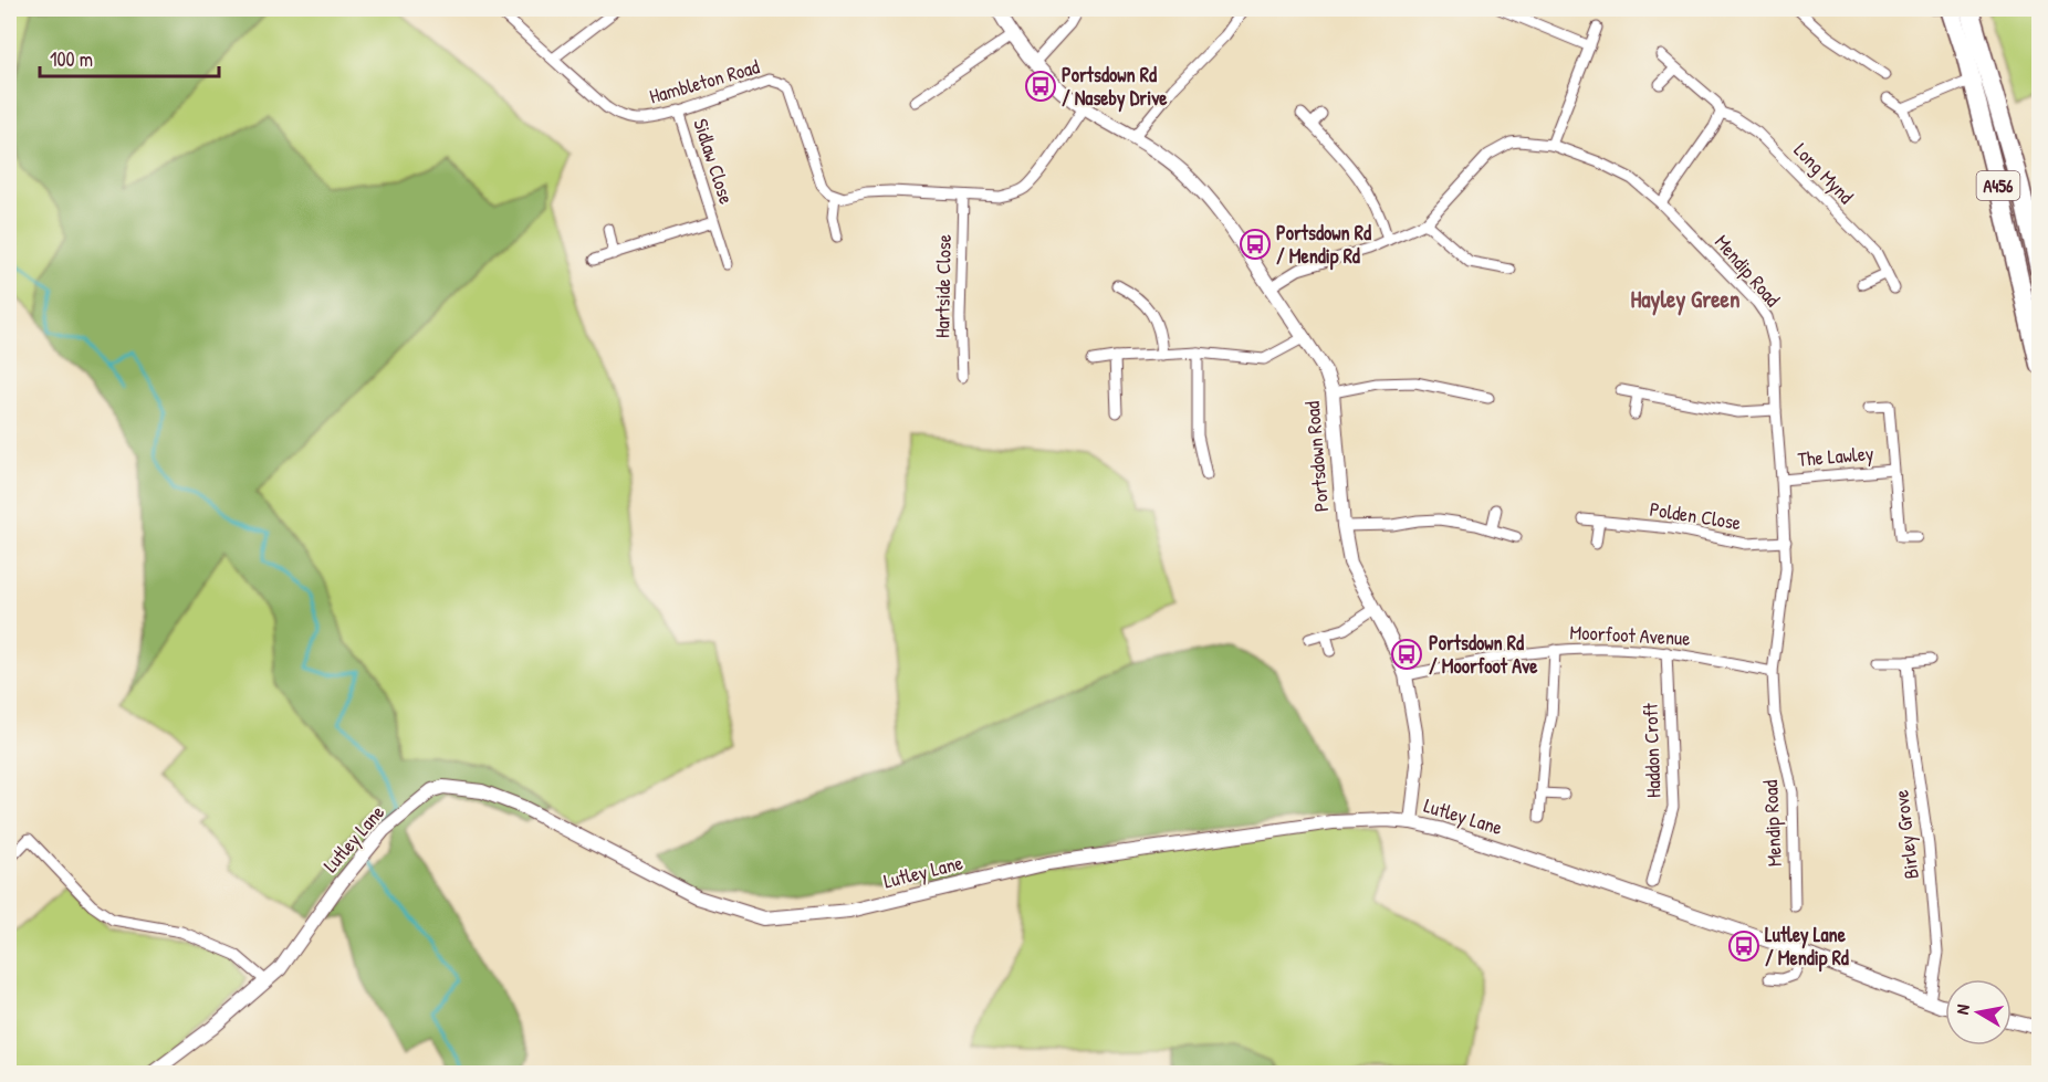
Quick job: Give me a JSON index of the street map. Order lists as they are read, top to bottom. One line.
{"streets":{"highway":["A456"],"street":["Hambleton Road","Sidlaw Close","Long Mynd","Mendip Road","Hartside Close","Portsdown Road","The Lawley","Polden Close","Moorfoot Avenue","Haddon Croft","Lutley Lane","Birley Grove"]},"crossings":[["Hambleton Road","Sidlaw Close"],["Mendip Road","Portsdown Road"],["Mendip Road","The Lawley"],["Mendip Road","Polden Close"],["Mendip Road","Moorfoot Avenue"],["Portsdown Road","Moorfoot Avenue"],["Portsdown Road","Lutley Lane"],["Moorfoot Avenue","Haddon Croft"],["Lutley Lane","Birley Grove"]],"districts":["Hayley Green"],"places":{"bus stop":["Portsdown Rd / Naseby Drive","Portsdown Rd / Mendip Rd","Portsdown Rd / Moorfoot Ave","Lutley Lane / Mendip Rd"]},"scale_bar":"100 m","north":"left"}
